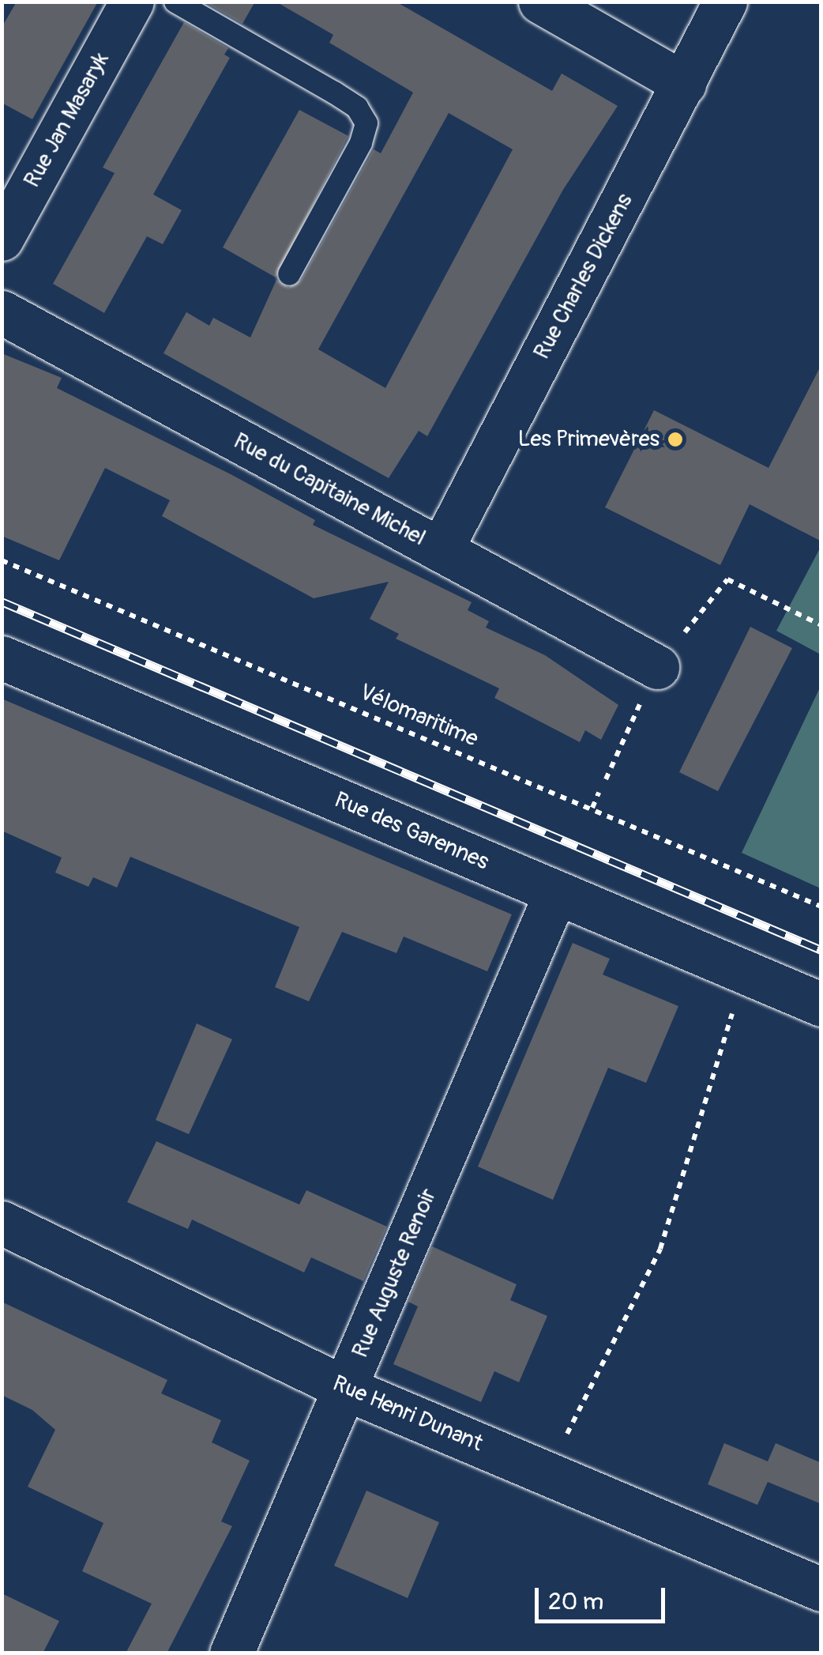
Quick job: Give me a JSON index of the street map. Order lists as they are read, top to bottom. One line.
{"streets":{"street":["Rue Jan Masaryk","Rue Charles Dickens","Rue du Capitaine Michel","Rue des Garennes","Rue Auguste Renoir","Rue Henri Dunant"],"path":["Vélomaritime"]},"crossings":[["Rue Charles Dickens","Rue du Capitaine Michel"],["Rue des Garennes","Rue Auguste Renoir"],["Rue Auguste Renoir","Rue Henri Dunant"]],"places":["Les Primevères"],"scale_bar":"20 m"}
